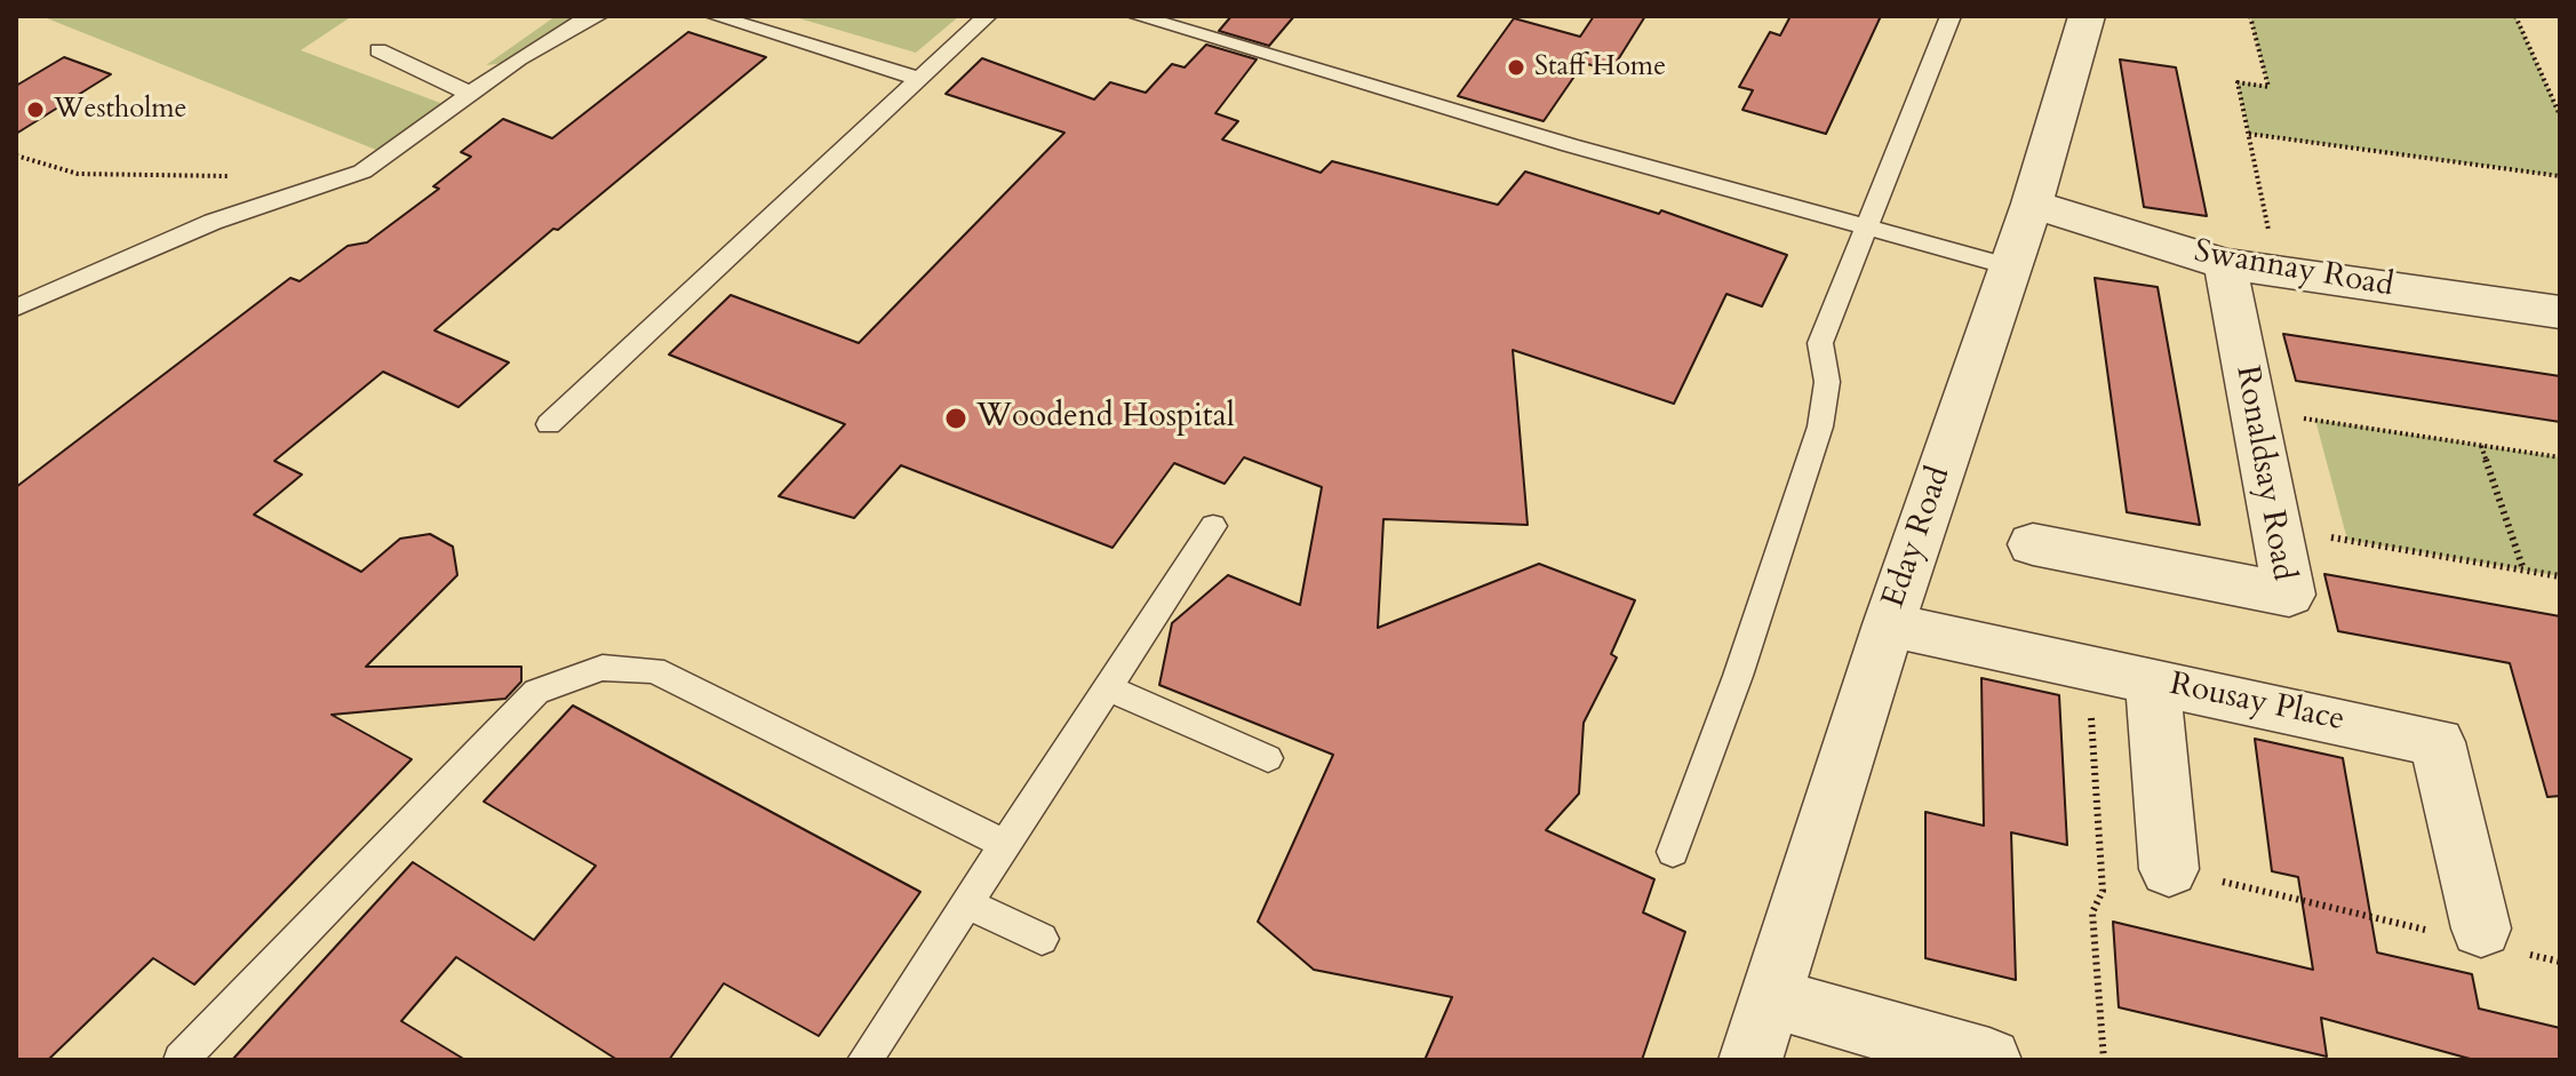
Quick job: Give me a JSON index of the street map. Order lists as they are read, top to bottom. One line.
{"streets":{"street":["Swannay Road","Ronaldsay Road","Eday Road","Rousay Place"]},"crossings":[["Swannay Road","Ronaldsay Road"],["Swannay Road","Eday Road"],["Eday Road","Rousay Place"]],"places":["Staff Home","Westholme","Woodend Hospital"]}
